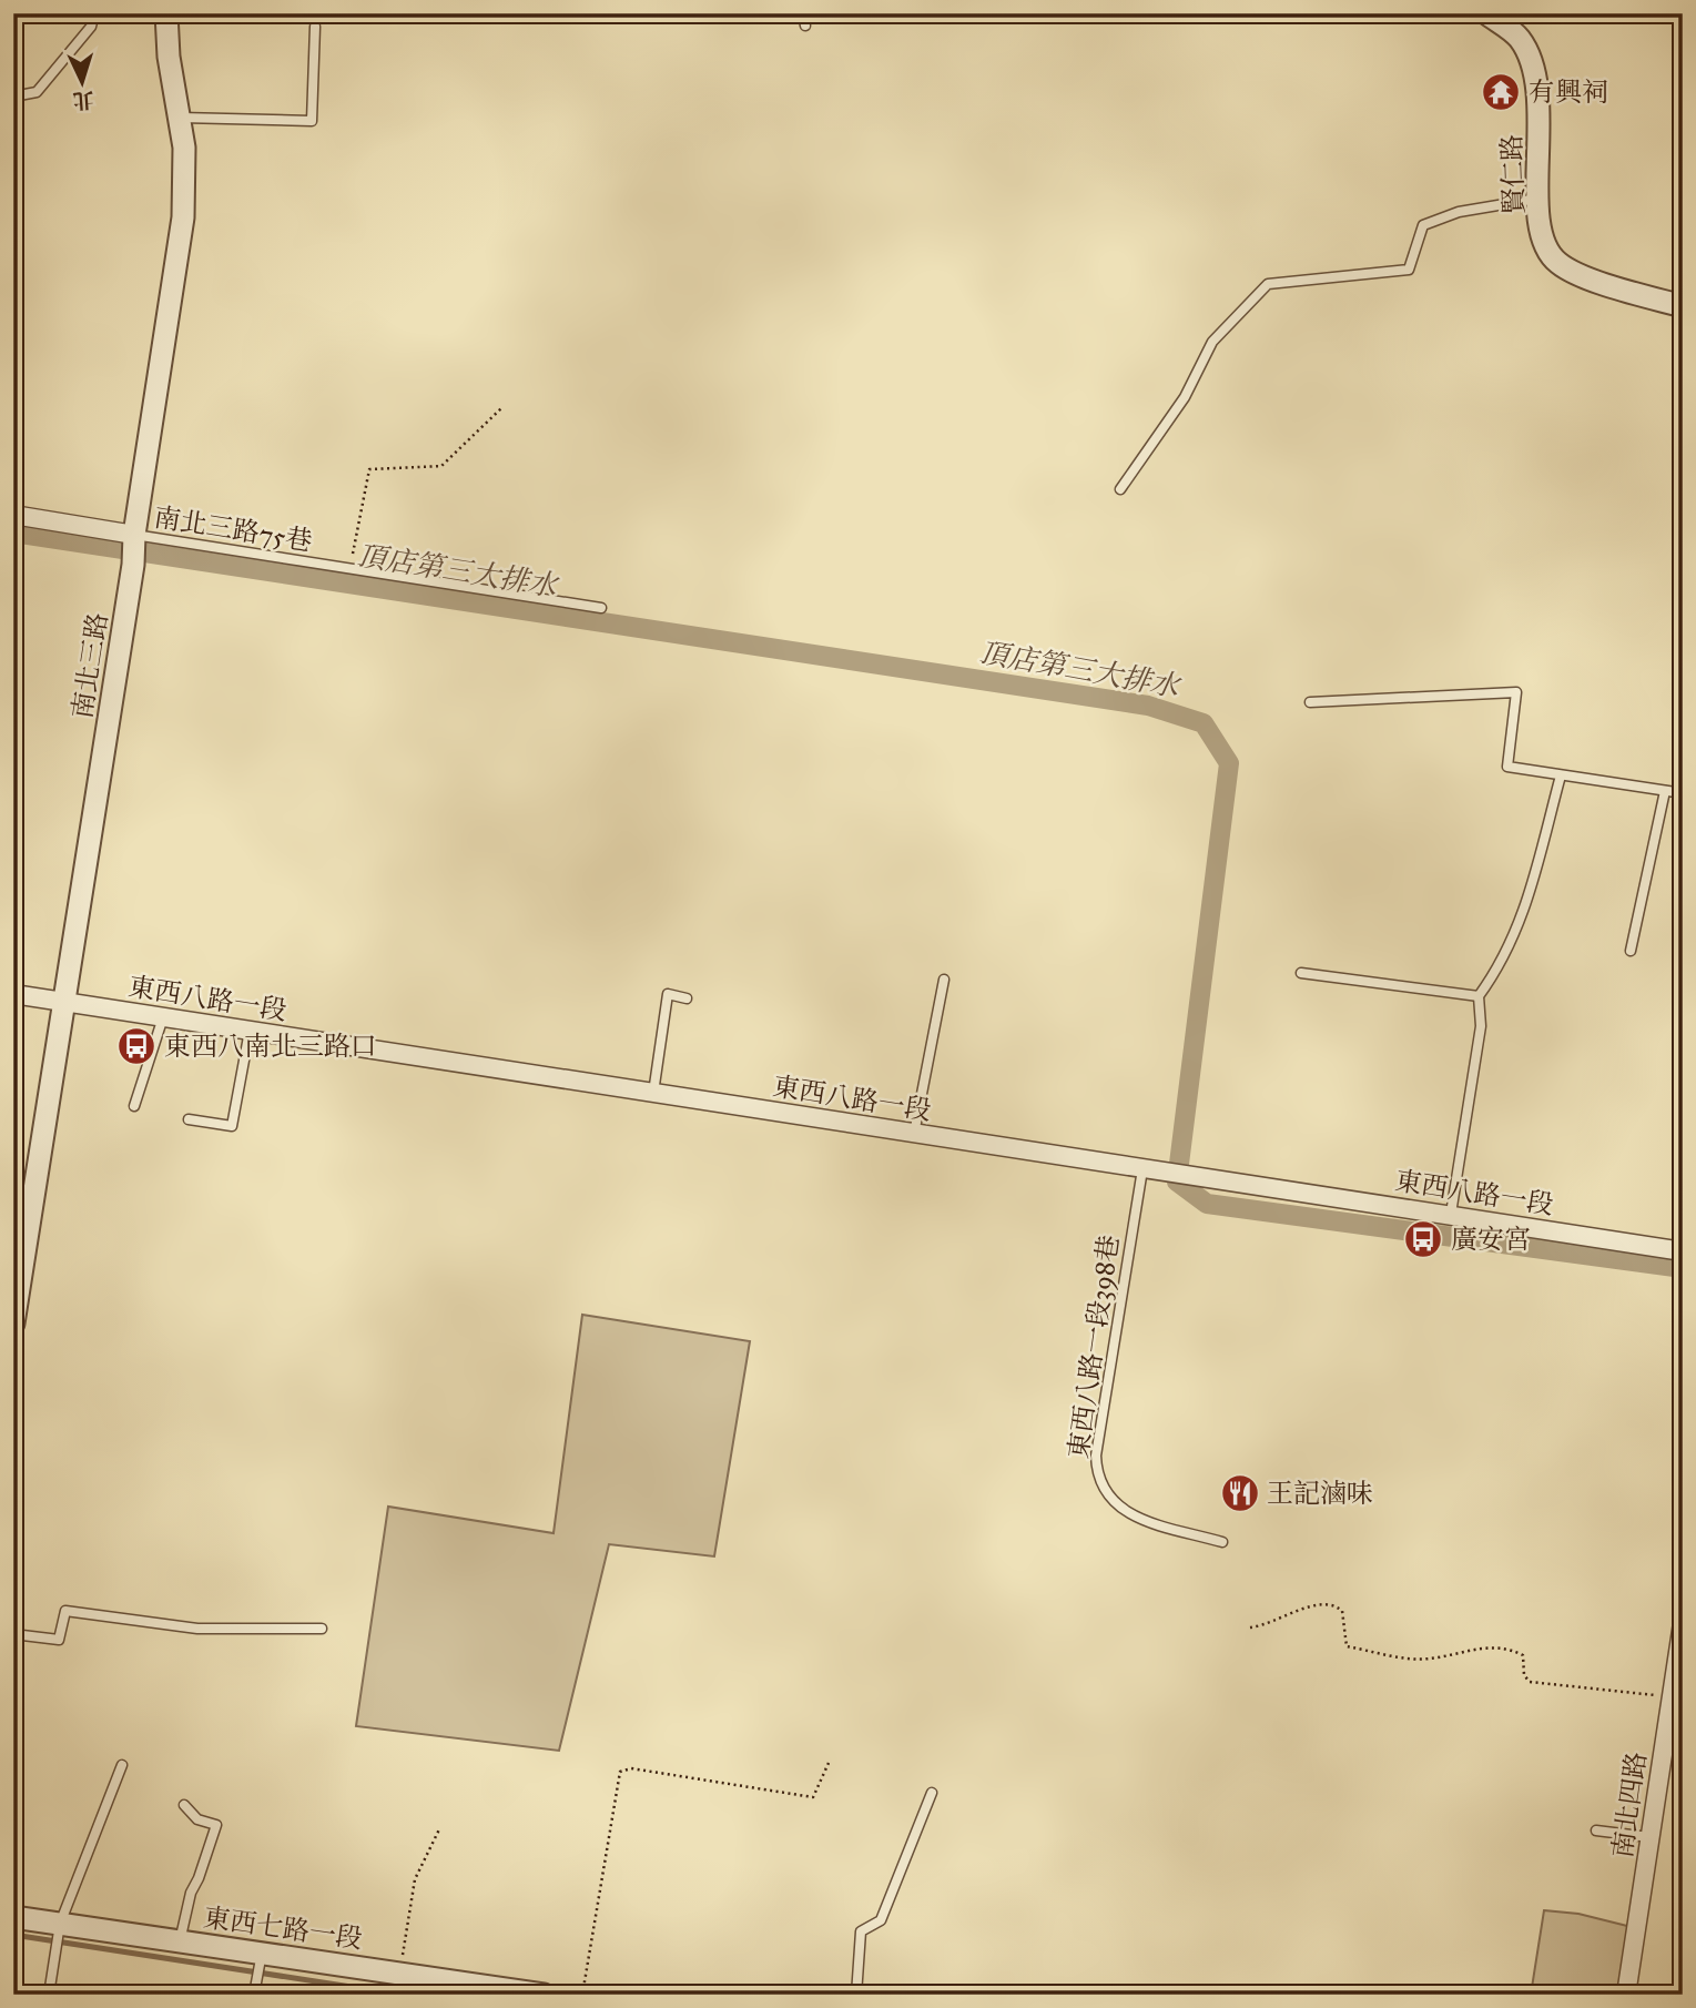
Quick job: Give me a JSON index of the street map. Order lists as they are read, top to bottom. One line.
{"streets":{"street":["賢仁路","南北三路","東西八路一段","南北四路","東西七路一段"],"lane":["南北三路75巷","東西八路一段398巷"]},"crossings":[["南北三路75巷","南北三路"],["南北三路","東西八路一段"],["東西八路一段","東西八路一段398巷"]],"water":["頂店第三大排水"],"places":{"temple":["有興祠"],"bus stop":["東西八南北三路口","廣安宮"],"restaurant":["王記滷味"]},"north":"bottom"}
